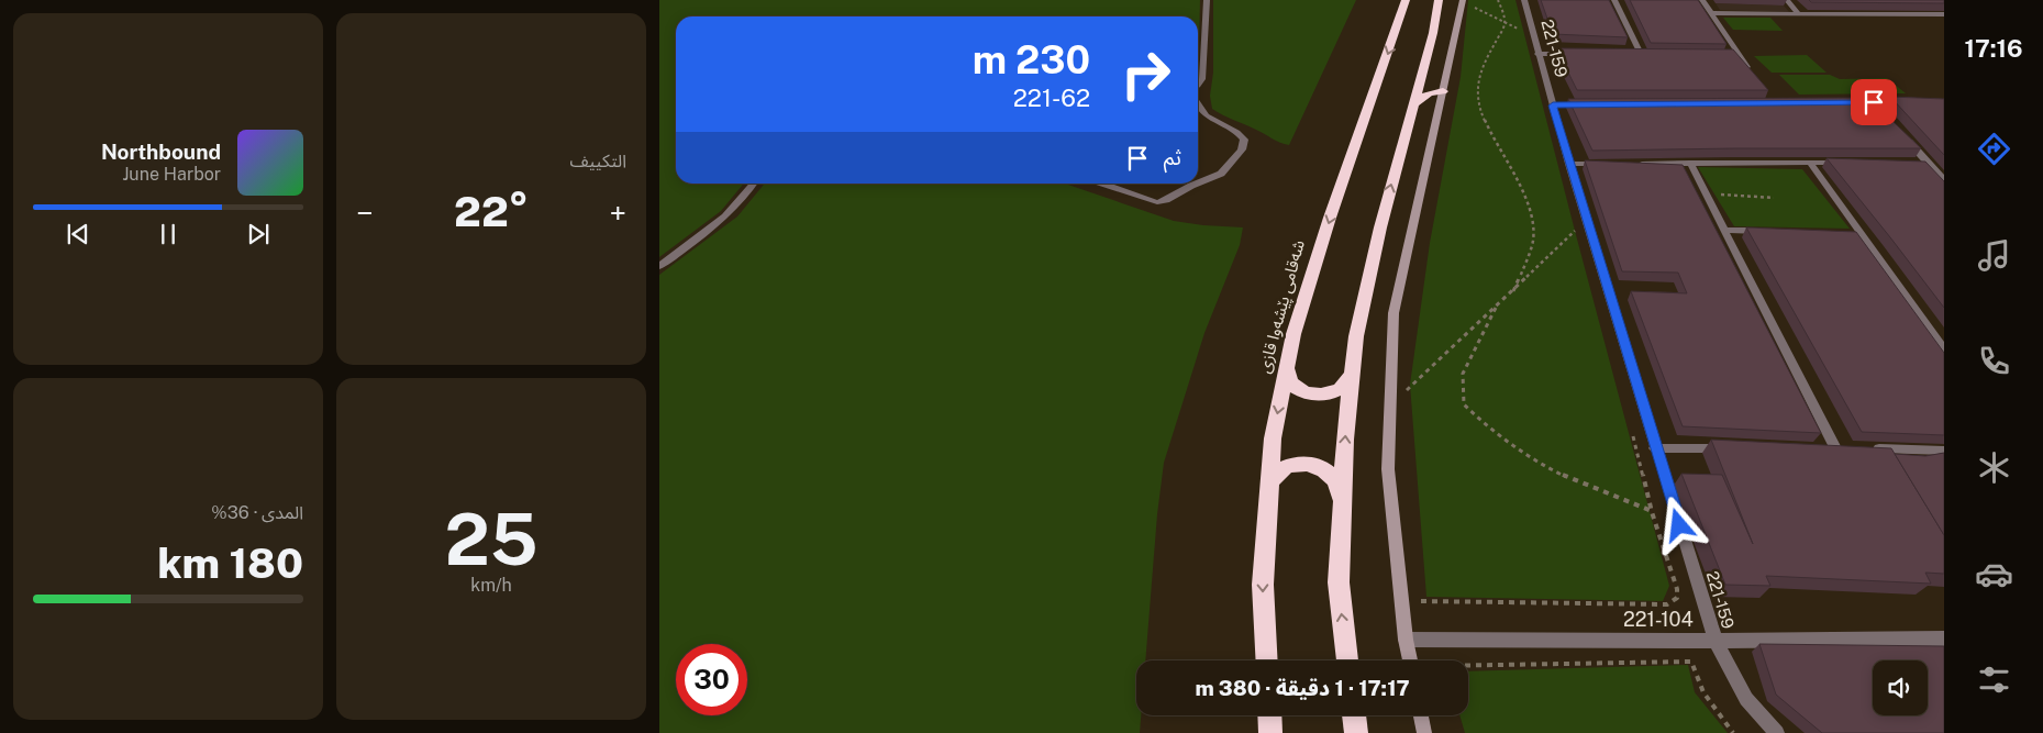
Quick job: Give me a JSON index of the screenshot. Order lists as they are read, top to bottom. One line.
{"streets":{"highway":["شەقامی پێشەوا قازی"],"street":["221-159","221-104"]},"crossings":[["221-159","221-104"]],"page":{"tabs":"17:16","tile":["التكييف",["25","km/h"],["المدى · 36%","180 km"]],"turn":["230 m","221-62"],"song":["Northbound","June Harbor"],"then":"ثم","heat":["−","22°","+"],"limit":"30","trip":"17:17 · 1 دقيقة · 380 m"}}
